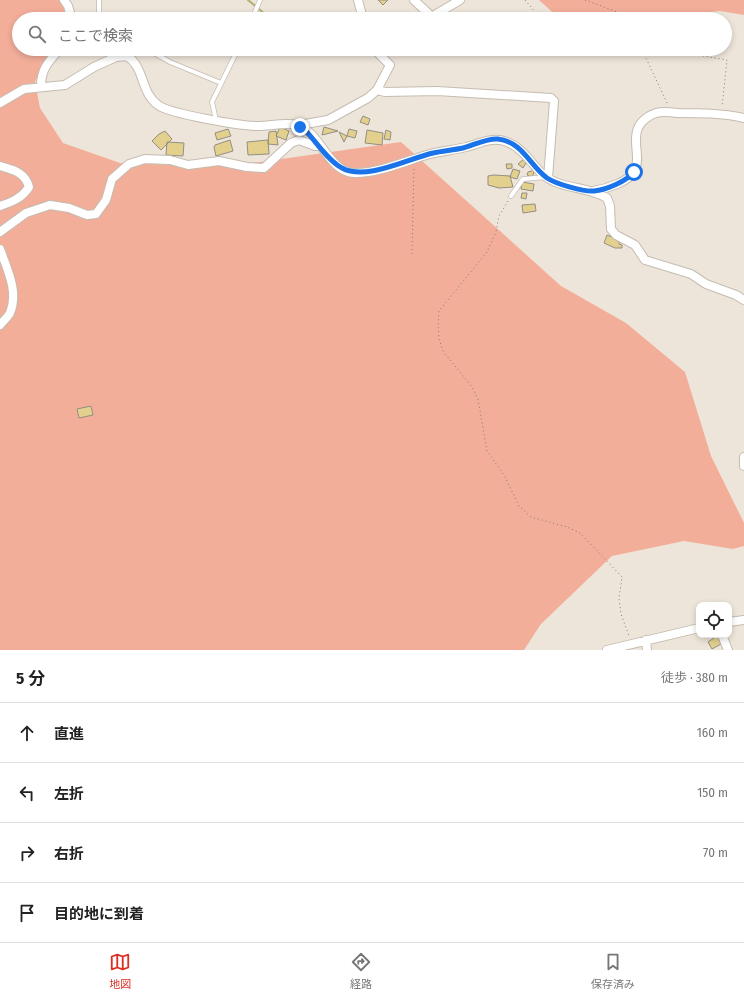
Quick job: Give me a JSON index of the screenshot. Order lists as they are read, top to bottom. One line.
{"page":{"search":"ここで検索","heading":["5 分","徒歩 · 380 m"],"list":[["直進","160 m"],["左折","150 m"],["右折","70 m"],"目的地に到着"],"nav":["地図","経路","保存済み"]}}
